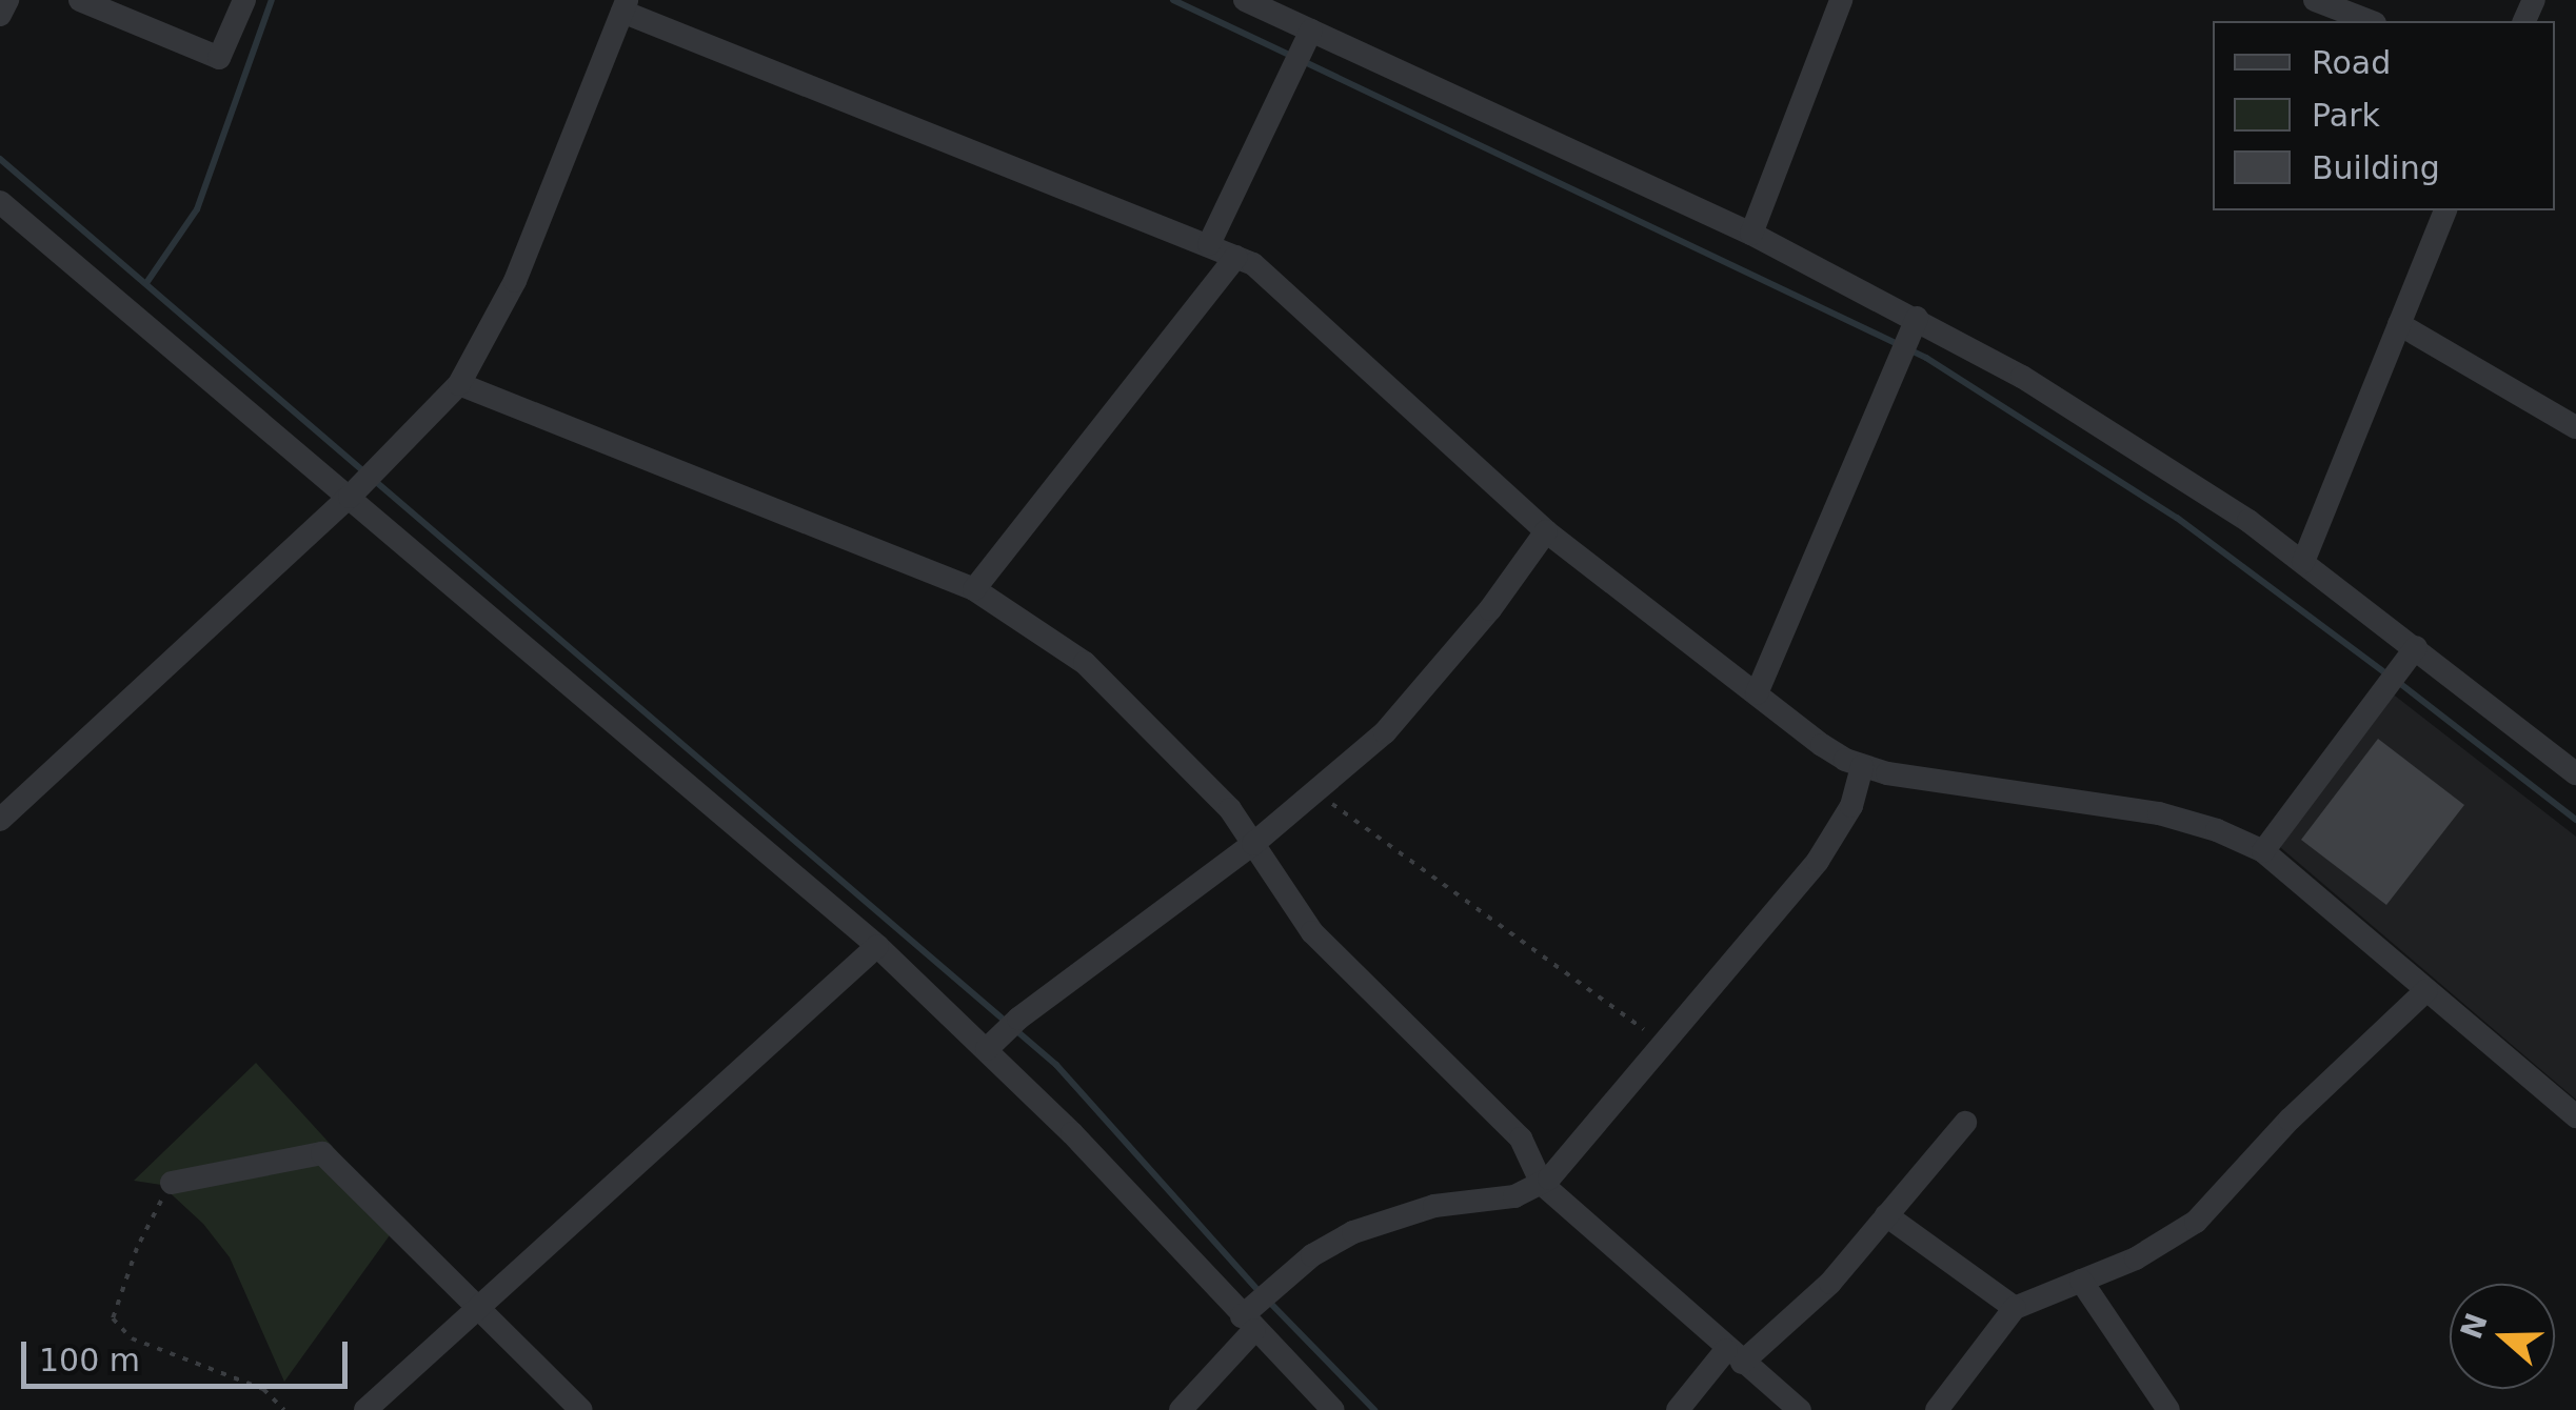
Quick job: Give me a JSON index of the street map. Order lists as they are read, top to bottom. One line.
{"legend":["Road","Park","Building"],"scale_bar":"100 m","north":"left"}
